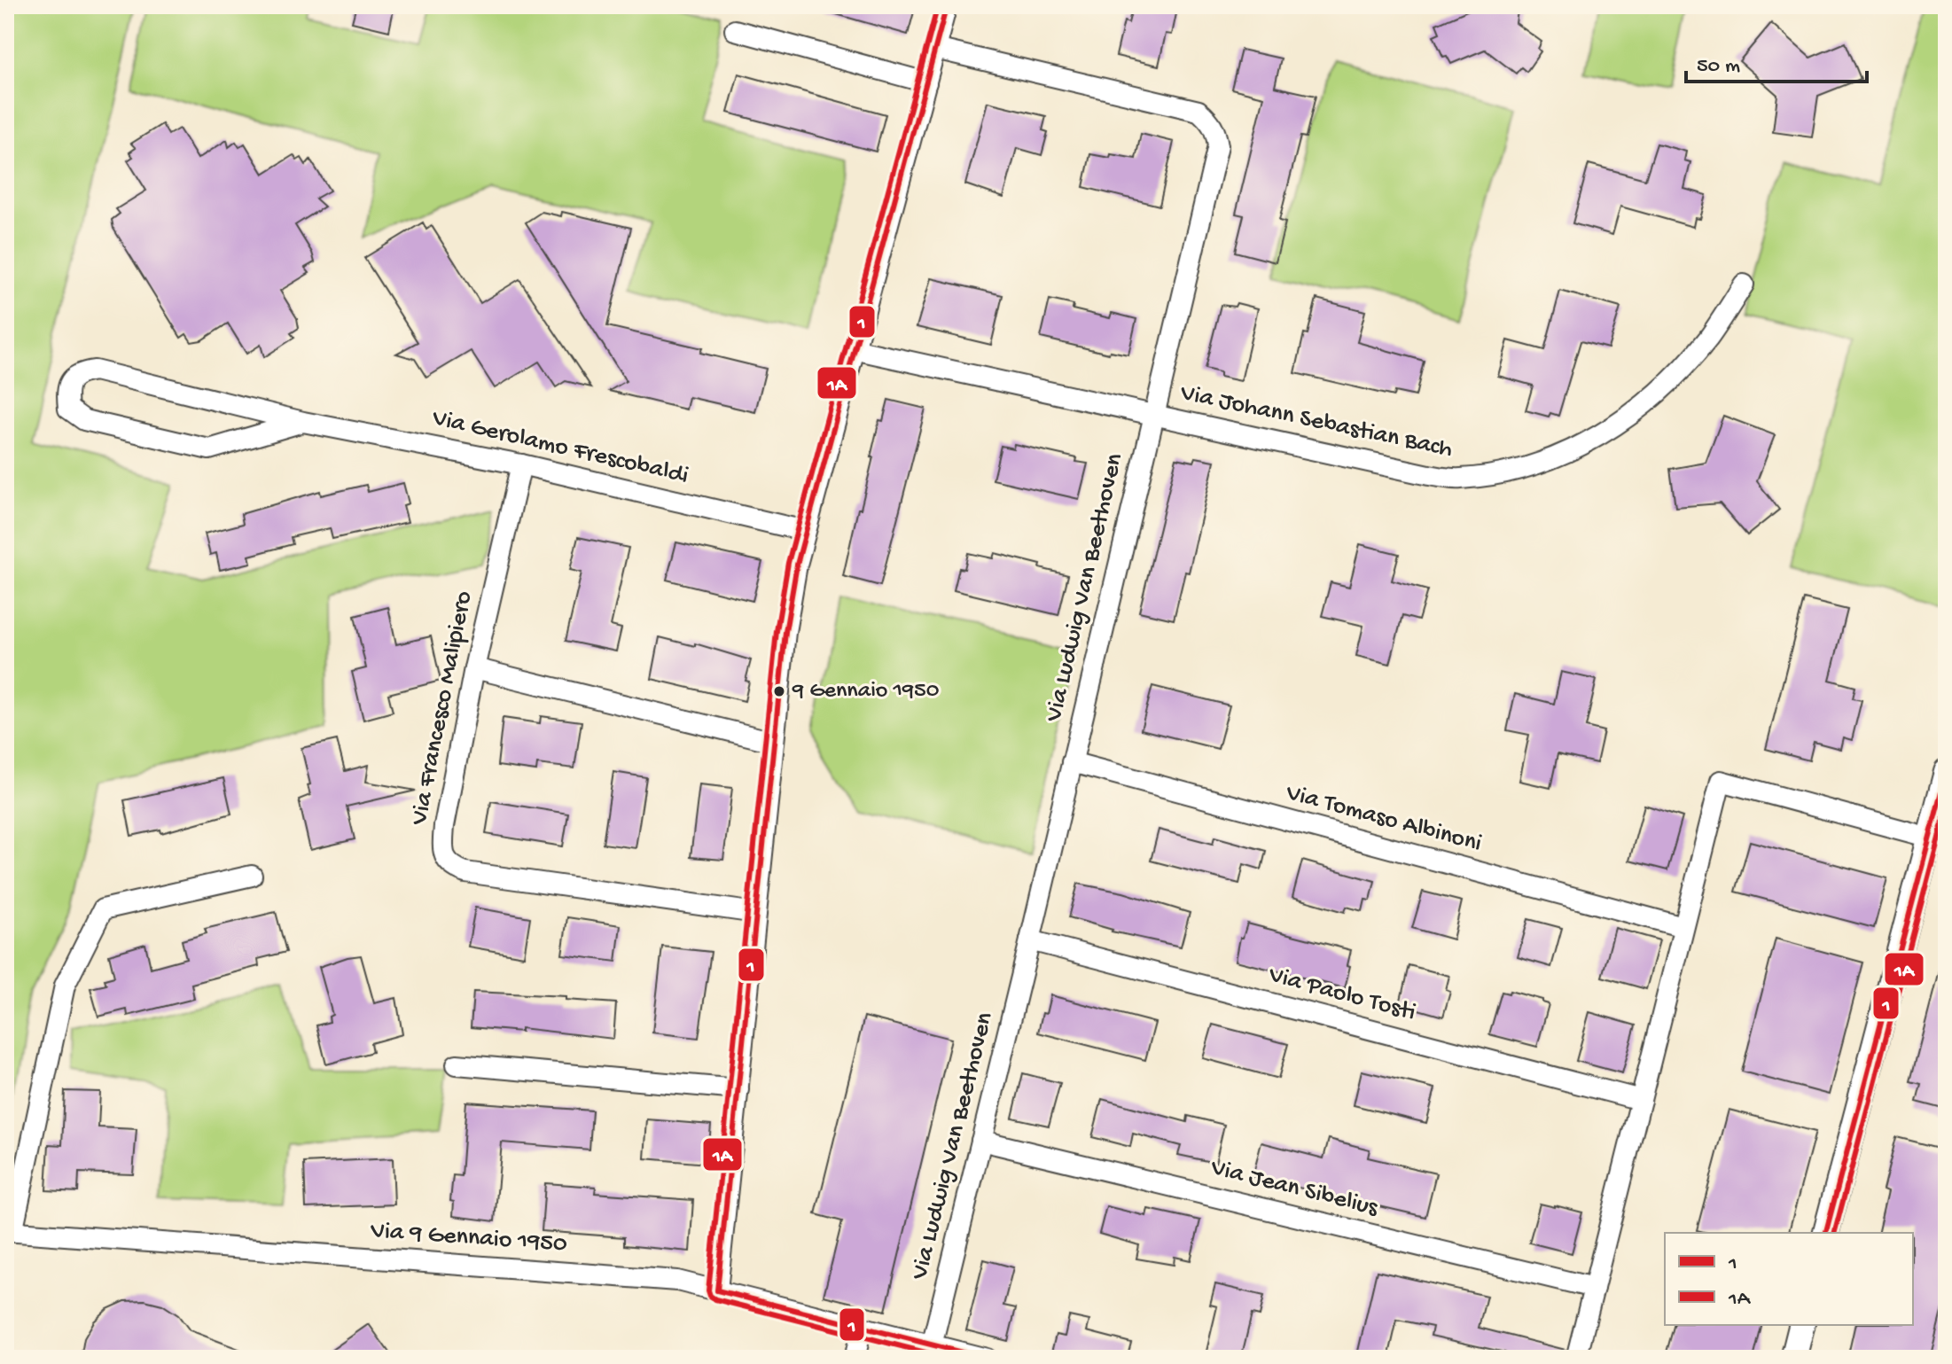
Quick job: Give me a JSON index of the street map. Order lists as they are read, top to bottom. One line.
{"streets":{"street":["Via Johann Sebastian Bach","Via Gerolamo Frescobaldi","Via Ludwig Van Beethoven","Via Francesco Malipiero","Via Tomaso Albinoni","Via Paolo Tosti","Via Jean Sibelius","Via 9 Gennaio 1950"]},"crossings":[["Via Johann Sebastian Bach","Via Ludwig Van Beethoven"],["Via Gerolamo Frescobaldi","Via Francesco Malipiero"],["Via Ludwig Van Beethoven","Via Tomaso Albinoni"],["Via Ludwig Van Beethoven","Via Paolo Tosti"],["Via Ludwig Van Beethoven","Via Jean Sibelius"],["Via Ludwig Van Beethoven","Via 9 Gennaio 1950"]],"places":["9 Gennaio 1950"],"lines":["transit line 1","transit line 1A"],"legend":["1","1A"],"scale_bar":"50 m"}
